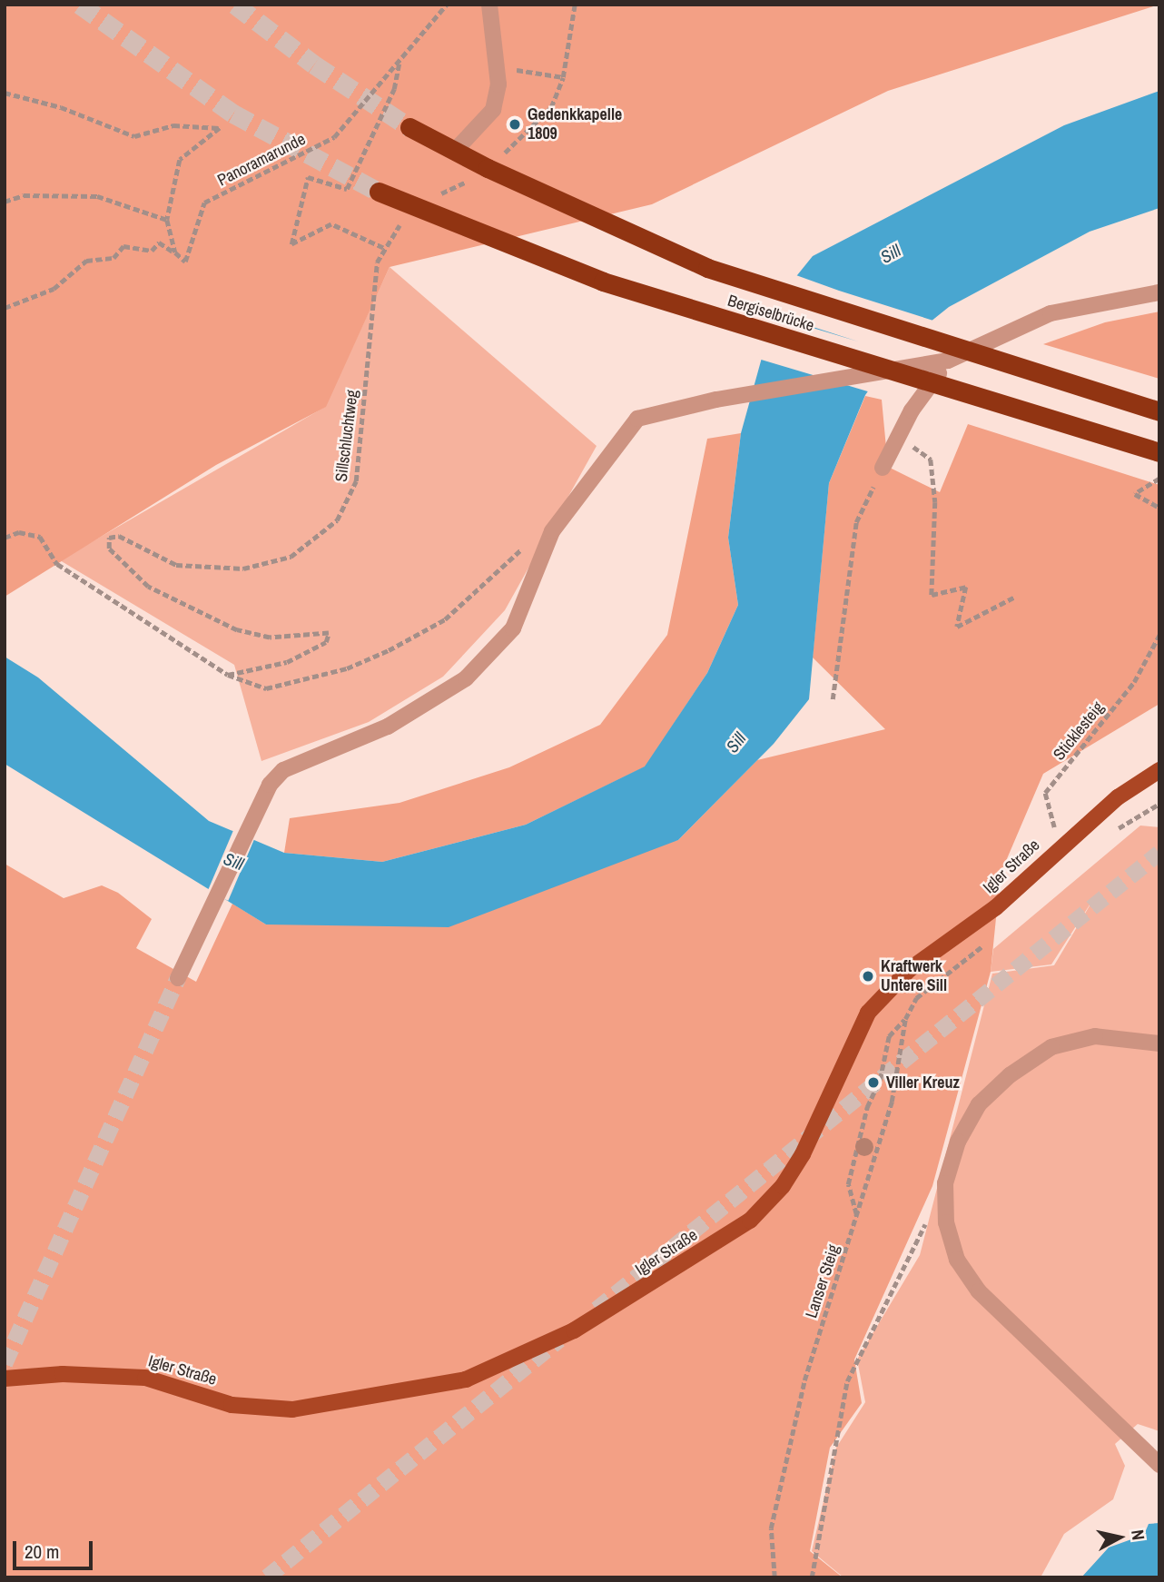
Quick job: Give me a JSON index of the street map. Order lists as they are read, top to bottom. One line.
{"streets":{"highway":["Bergiselbrücke"],"main road":["Igler Straße"],"path":["Panoramarunde","Sillschluchtweg","Sticklesteig","Lanser Steig"]},"crossings":[["Sticklesteig","Igler Straße"]],"water":["Sill"],"places":["Gedenkkapelle 1809","Kraftwerk Untere Sill","Viller Kreuz"],"scale_bar":"20 m","north":"right"}
